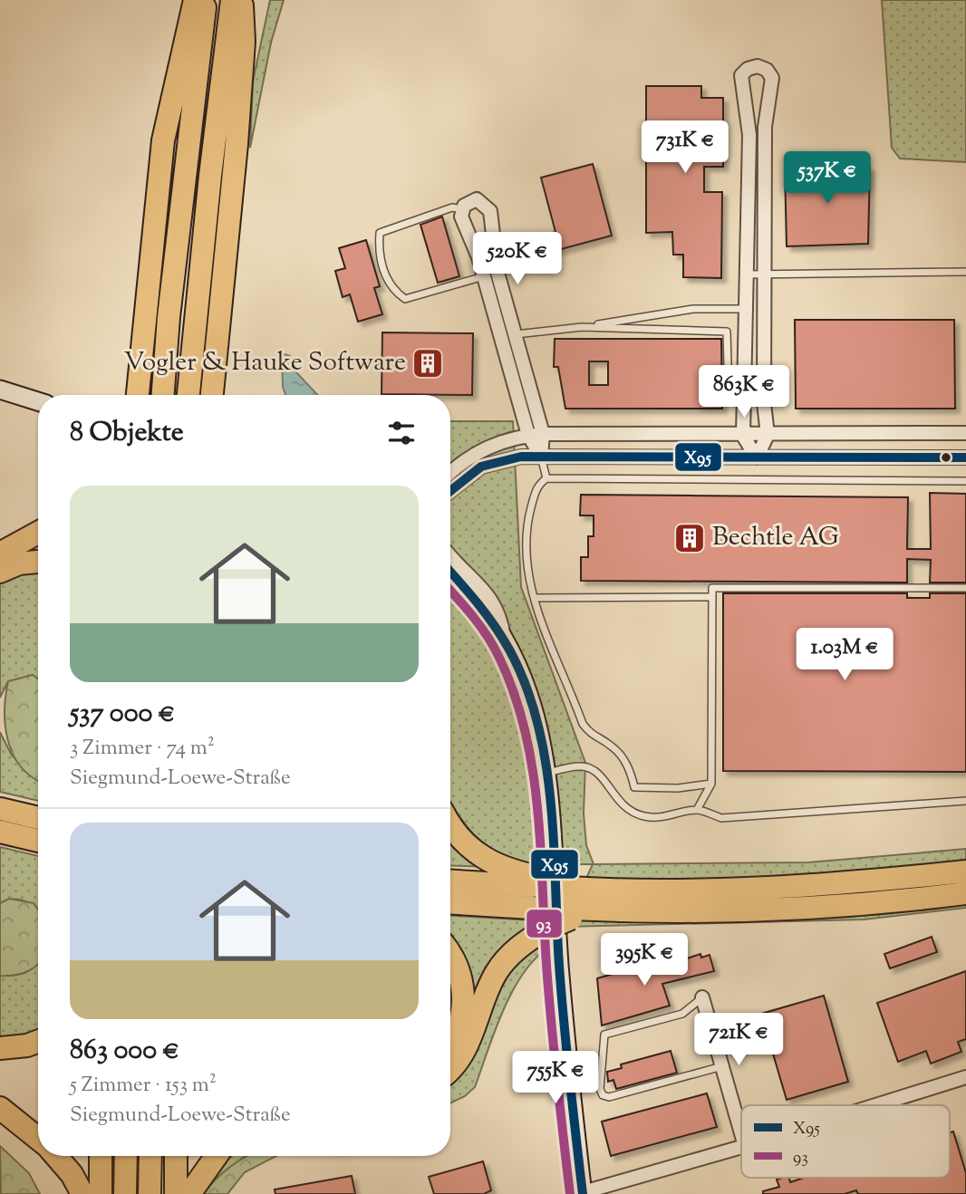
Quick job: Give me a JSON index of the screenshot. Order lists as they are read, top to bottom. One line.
{"places":{"building":["Vogler & Hauke Software","Bechtle AG"]},"lines":["transit line X95","transit line 93"],"legend":["X95","93"],"page":{"price":["731K €","537K €","520K €","863K €","1.03M €","395K €","721K €","755K €"],"heading":"8 Objekte","list":[{"name":"537 000 €","note":"3 Zimmer · 74 m² · Siegmund-Loewe-Straße"},{"name":"863 000 €","note":"5 Zimmer · 153 m² · Siegmund-Loewe-Straße"}]}}
